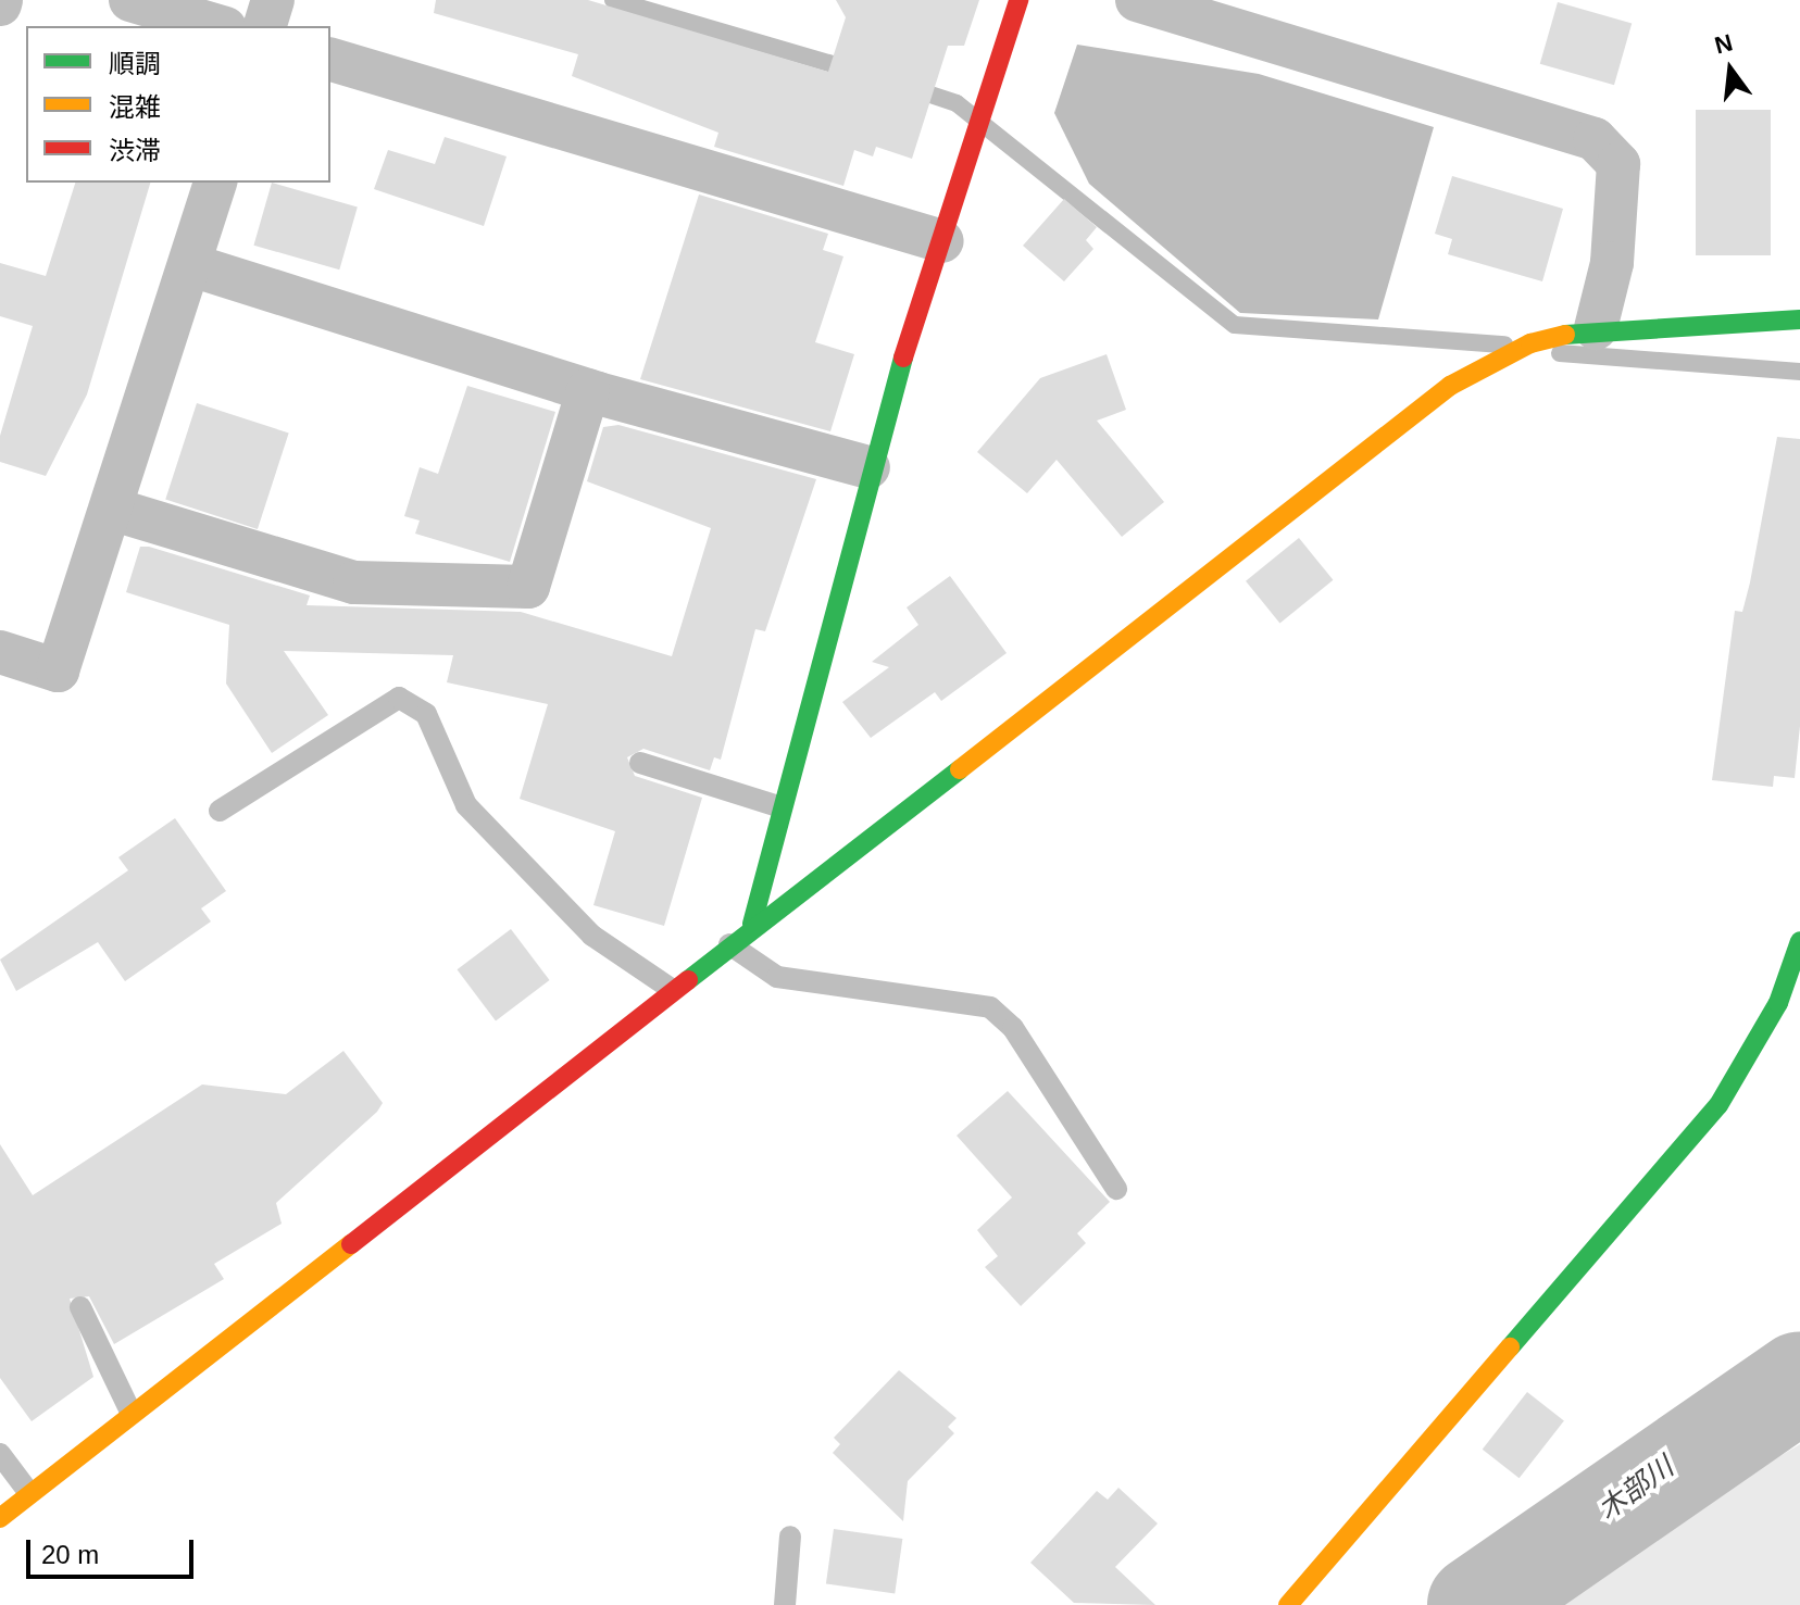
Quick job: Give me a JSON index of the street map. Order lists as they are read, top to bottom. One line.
{"water":["木部川"],"legend":["順調","混雑","渋滞"],"scale_bar":"20 m","north":"top"}
